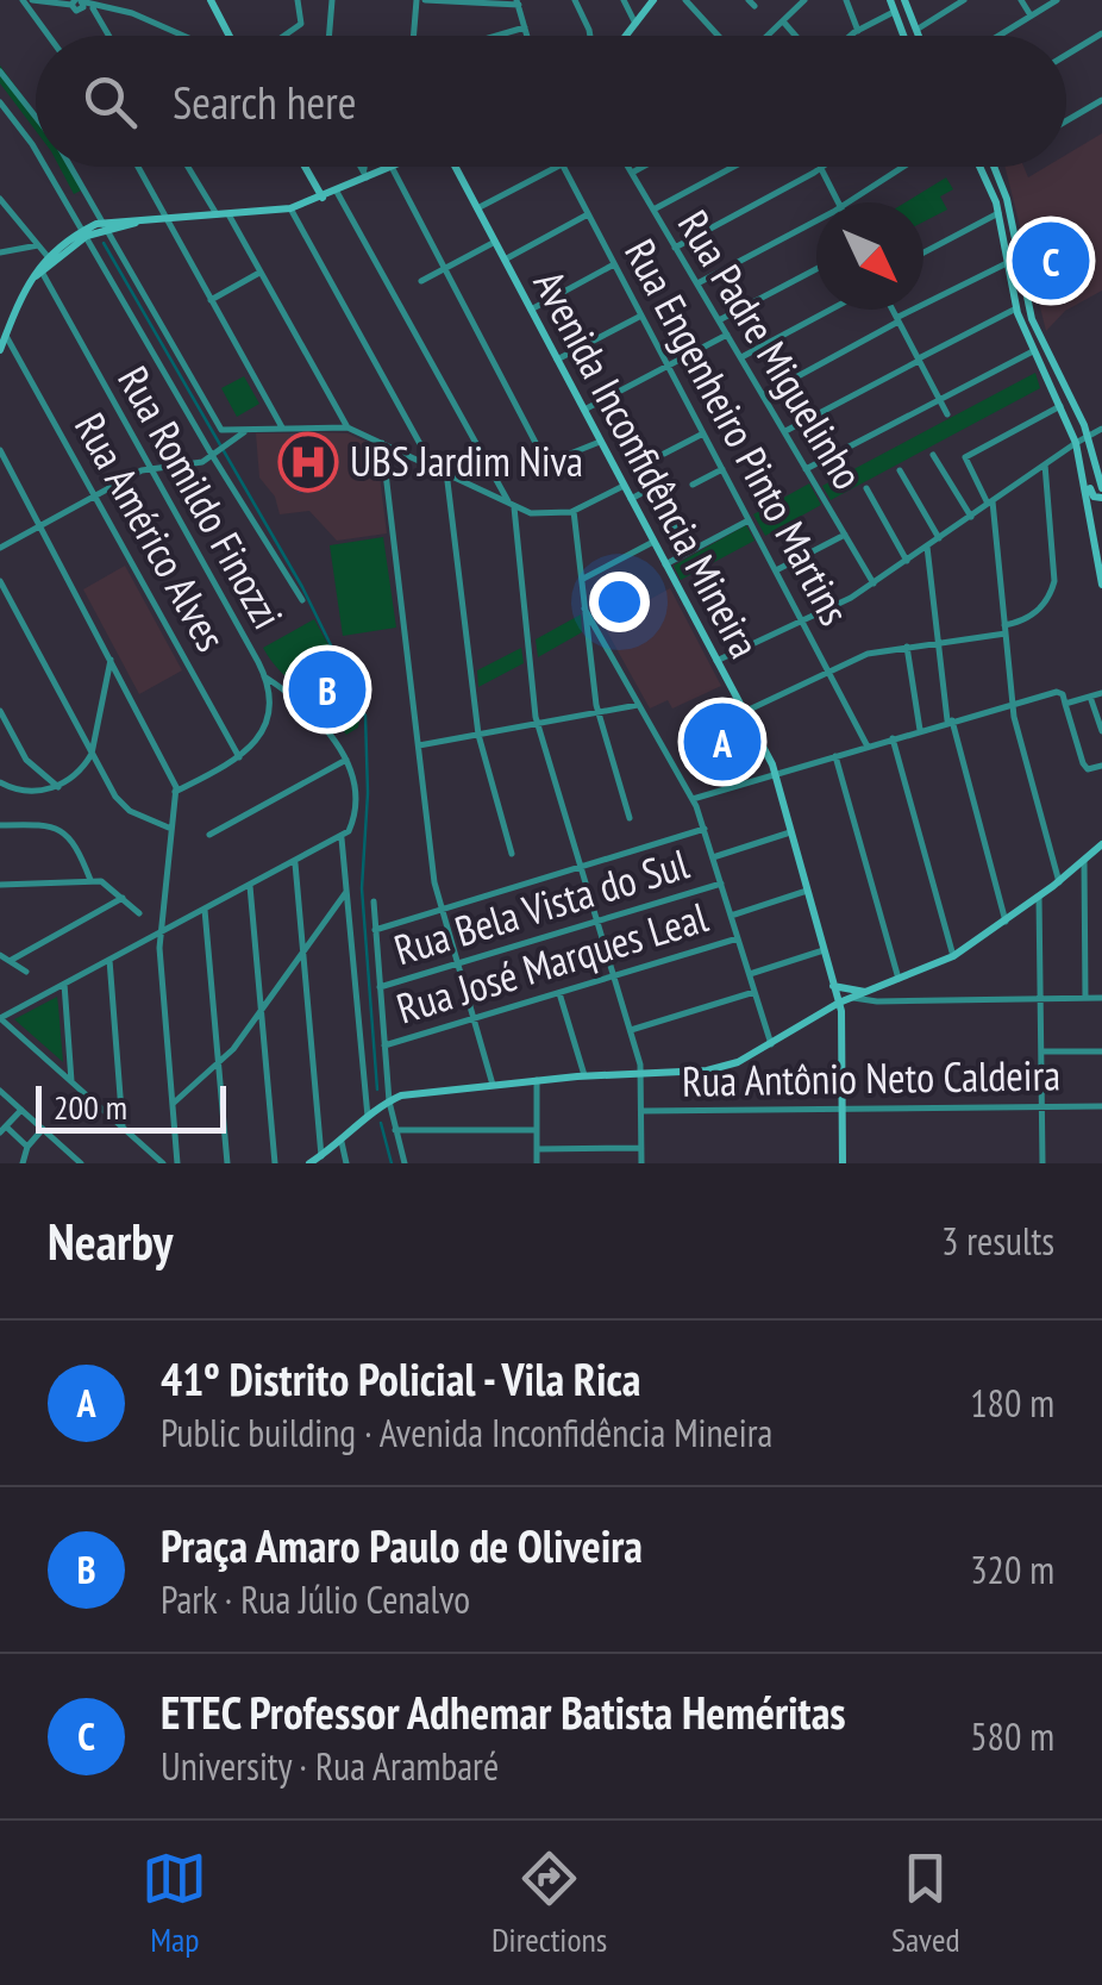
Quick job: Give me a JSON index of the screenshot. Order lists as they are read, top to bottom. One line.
{"streets":{"main road":["Avenida Inconfidência Mineira"],"street":["Rua Padre Miguelinho","Rua Engenheiro Pinto Martins","Rua Romildo Finozzi","Rua Américo Alves","Rua Bela Vista do Sul","Rua José Marques Leal","Rua Antônio Neto Caldeira"]},"crossings":[["Avenida Inconfidência Mineira","Rua Antônio Neto Caldeira"],["Rua Romildo Finozzi","Rua Américo Alves"]],"places":{"hospital":["UBS Jardim Niva"]},"scale_bar":"200 m","north":"bottom right","page":{"search":"Search here","pins":["C","B","A"],"scale":"200 m","heading":["Nearby","3 results"],"list":[{"mark":"A","name":"41º Distrito Policial - Vila Rica","note":"Public building · Avenida Inconfidência Mineira","value":"180 m"},{"mark":"B","name":"Praça Amaro Paulo de Oliveira","note":"Park · Rua Júlio Cenalvo","value":"320 m"},{"mark":"C","name":"ETEC Professor Adhemar Batista Heméritas","note":"University · Rua Arambaré","value":"580 m"}],"nav":["Map","Directions","Saved"]}}
